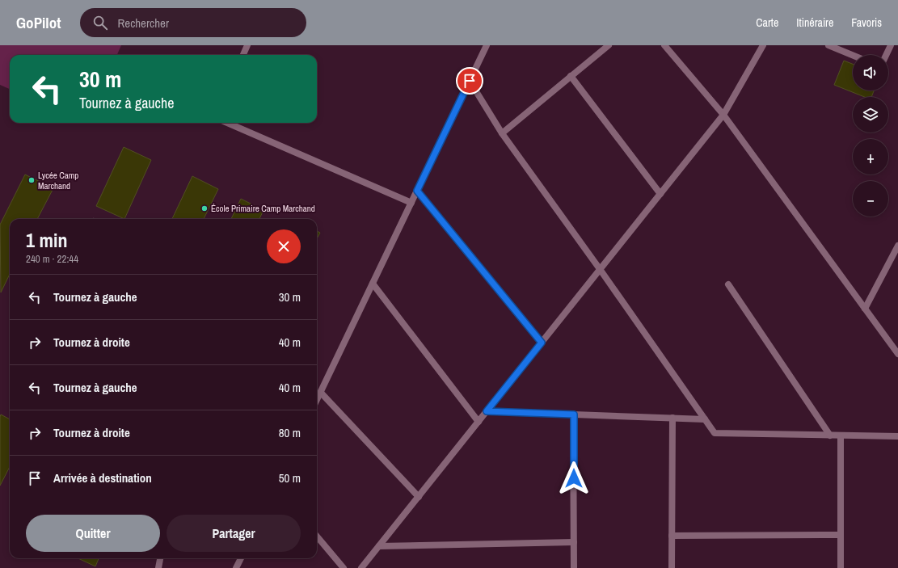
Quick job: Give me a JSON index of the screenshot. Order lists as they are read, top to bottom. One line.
{"places":["Lycée Camp Marchand","École Primaire Camp Marchand"],"page":{"header":"GoPilot","search":"Rechercher","nav":["Carte","Itinéraire","Favoris"],"map_buttons":["+","−"],"turn":["30 m","Tournez à gauche"],"heading":["1 min","240 m · 22:44"],"list":[{"name":"Tournez à gauche","value":"30 m"},{"name":"Tournez à droite","value":"40 m"},{"name":"Tournez à gauche","value":"40 m"},{"name":"Tournez à droite","value":"80 m"},{"name":"Arrivée à destination","value":"50 m"}],"buttons":["Quitter","Partager"]}}
